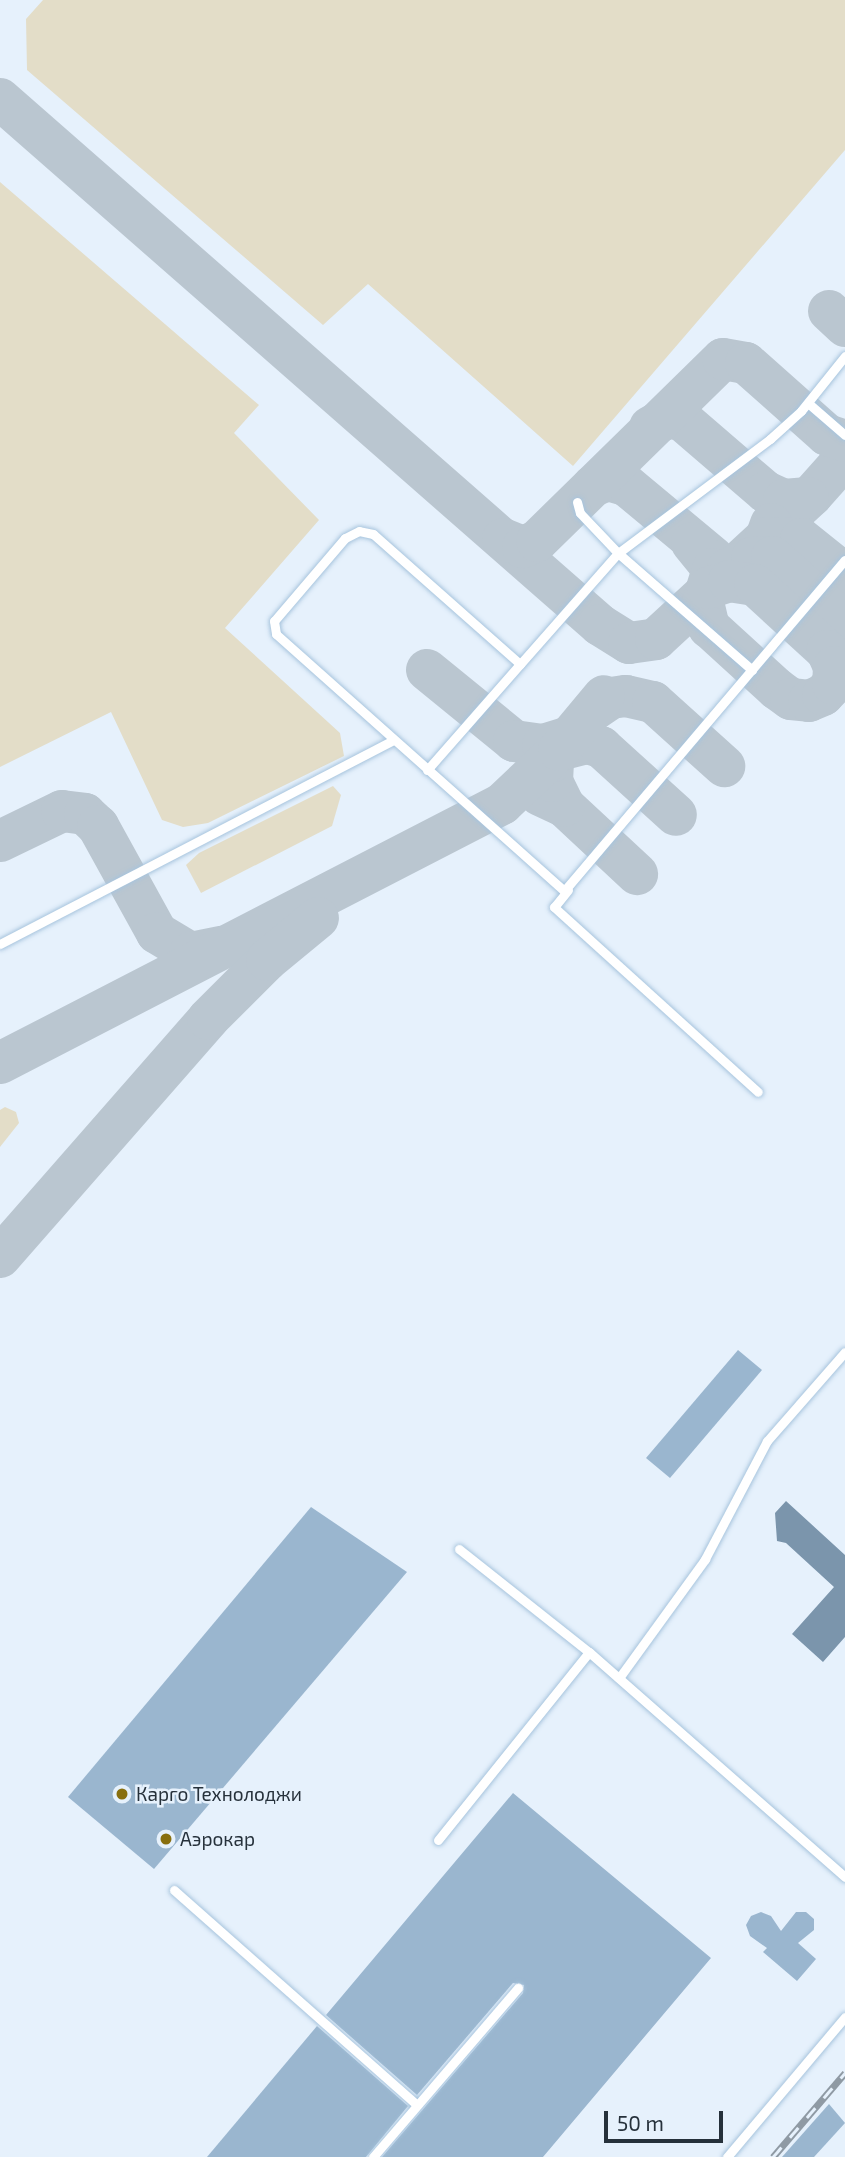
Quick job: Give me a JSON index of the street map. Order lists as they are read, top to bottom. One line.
{"places":["Карго Технолоджи","Аэрокар"],"scale_bar":"50 m"}
